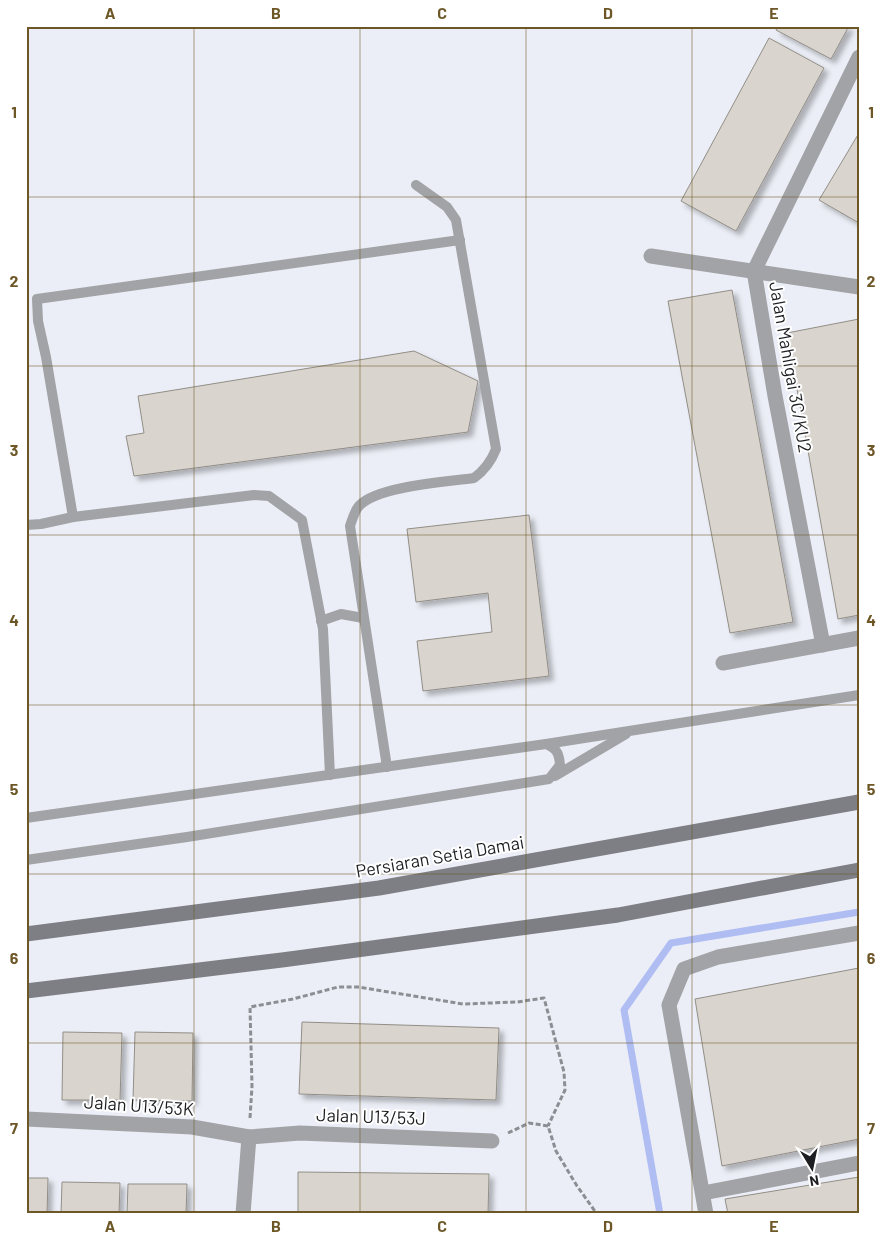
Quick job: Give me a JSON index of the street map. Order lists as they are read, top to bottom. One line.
{"streets":{"street":["Jalan Mahligai 3C/KU2","Persiaran Setia Damai","Jalan U13/53K","Jalan U13/53J"]},"crossings":[["Jalan U13/53K","Jalan U13/53J"]],"north":"bottom","grid":{"columns":["A","B","C","D","E"],"rows":["1","2","3","4","5","6","7"]}}
